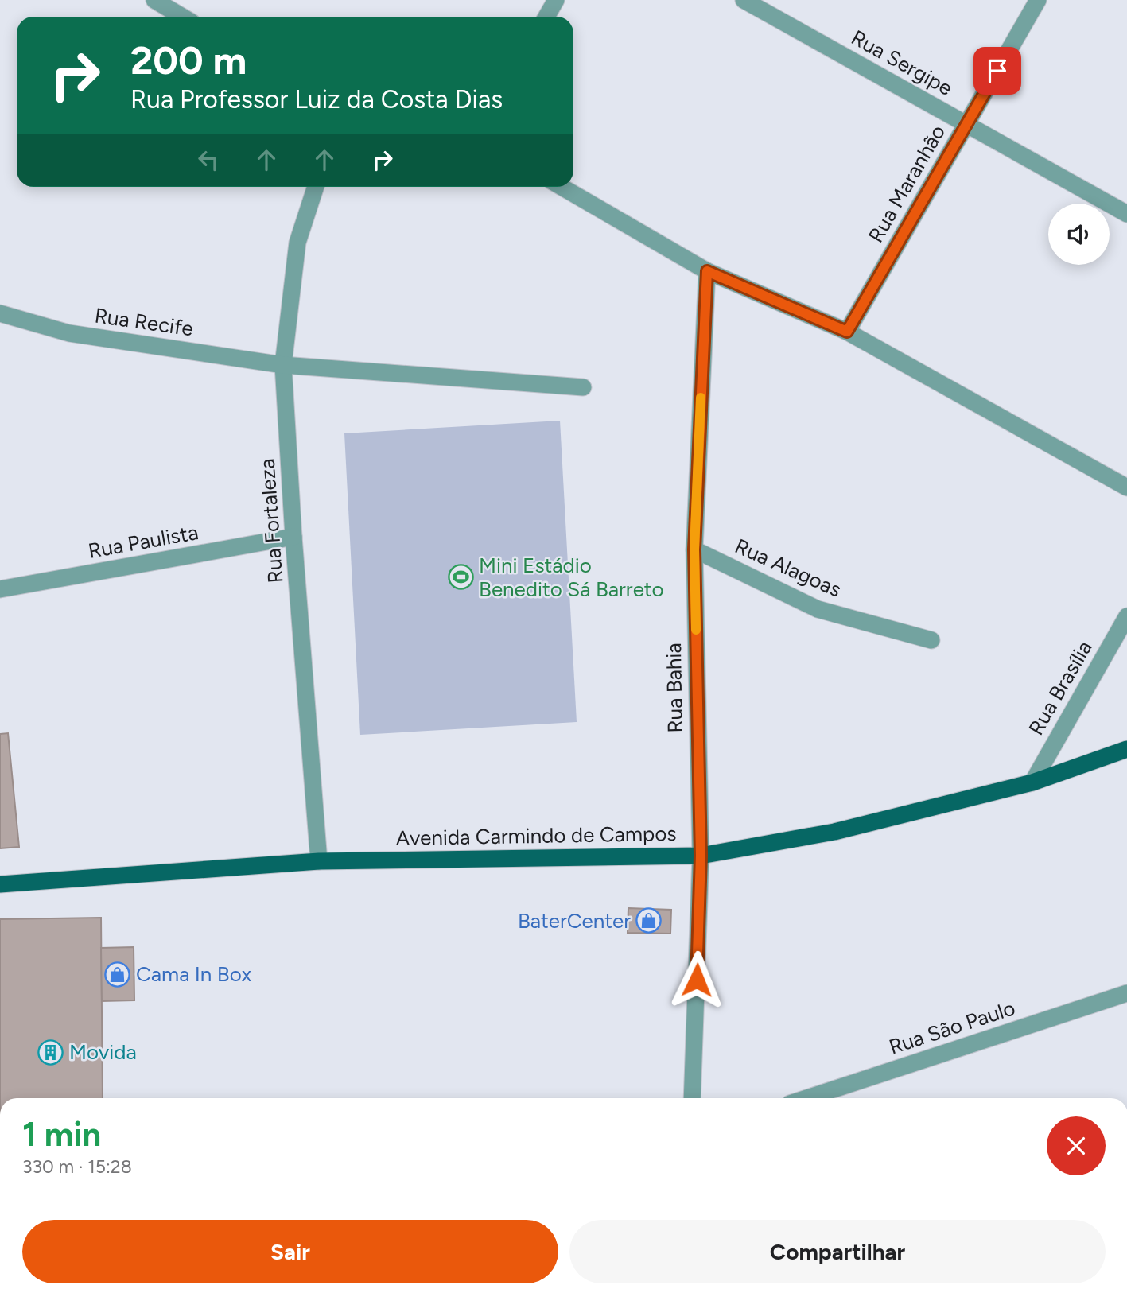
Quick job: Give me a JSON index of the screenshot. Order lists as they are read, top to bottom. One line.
{"streets":{"main road":["Avenida Carmindo de Campos"],"street":["Rua Sergipe","Rua Maranhão","Rua Recife","Rua Fortaleza","Rua Paulista","Rua Alagoas","Rua Bahia","Rua Brasília","Rua São Paulo"]},"crossings":[["Rua Sergipe","Rua Maranhão"],["Rua Recife","Rua Fortaleza"],["Rua Fortaleza","Rua Paulista"],["Rua Fortaleza","Avenida Carmindo de Campos"],["Rua Alagoas","Rua Bahia"],["Rua Bahia","Avenida Carmindo de Campos"],["Rua Brasília","Avenida Carmindo de Campos"]],"places":{"sports":["Mini Estádio Benedito Sá Barreto"],"shop":["BaterCenter","Cama In Box"],"building":["Movida"]},"page":{"turn":["200 m","Rua Professor Luiz da Costa Dias"],"heading":["1 min","330 m · 15:28"],"buttons":["Sair","Compartilhar"]}}
